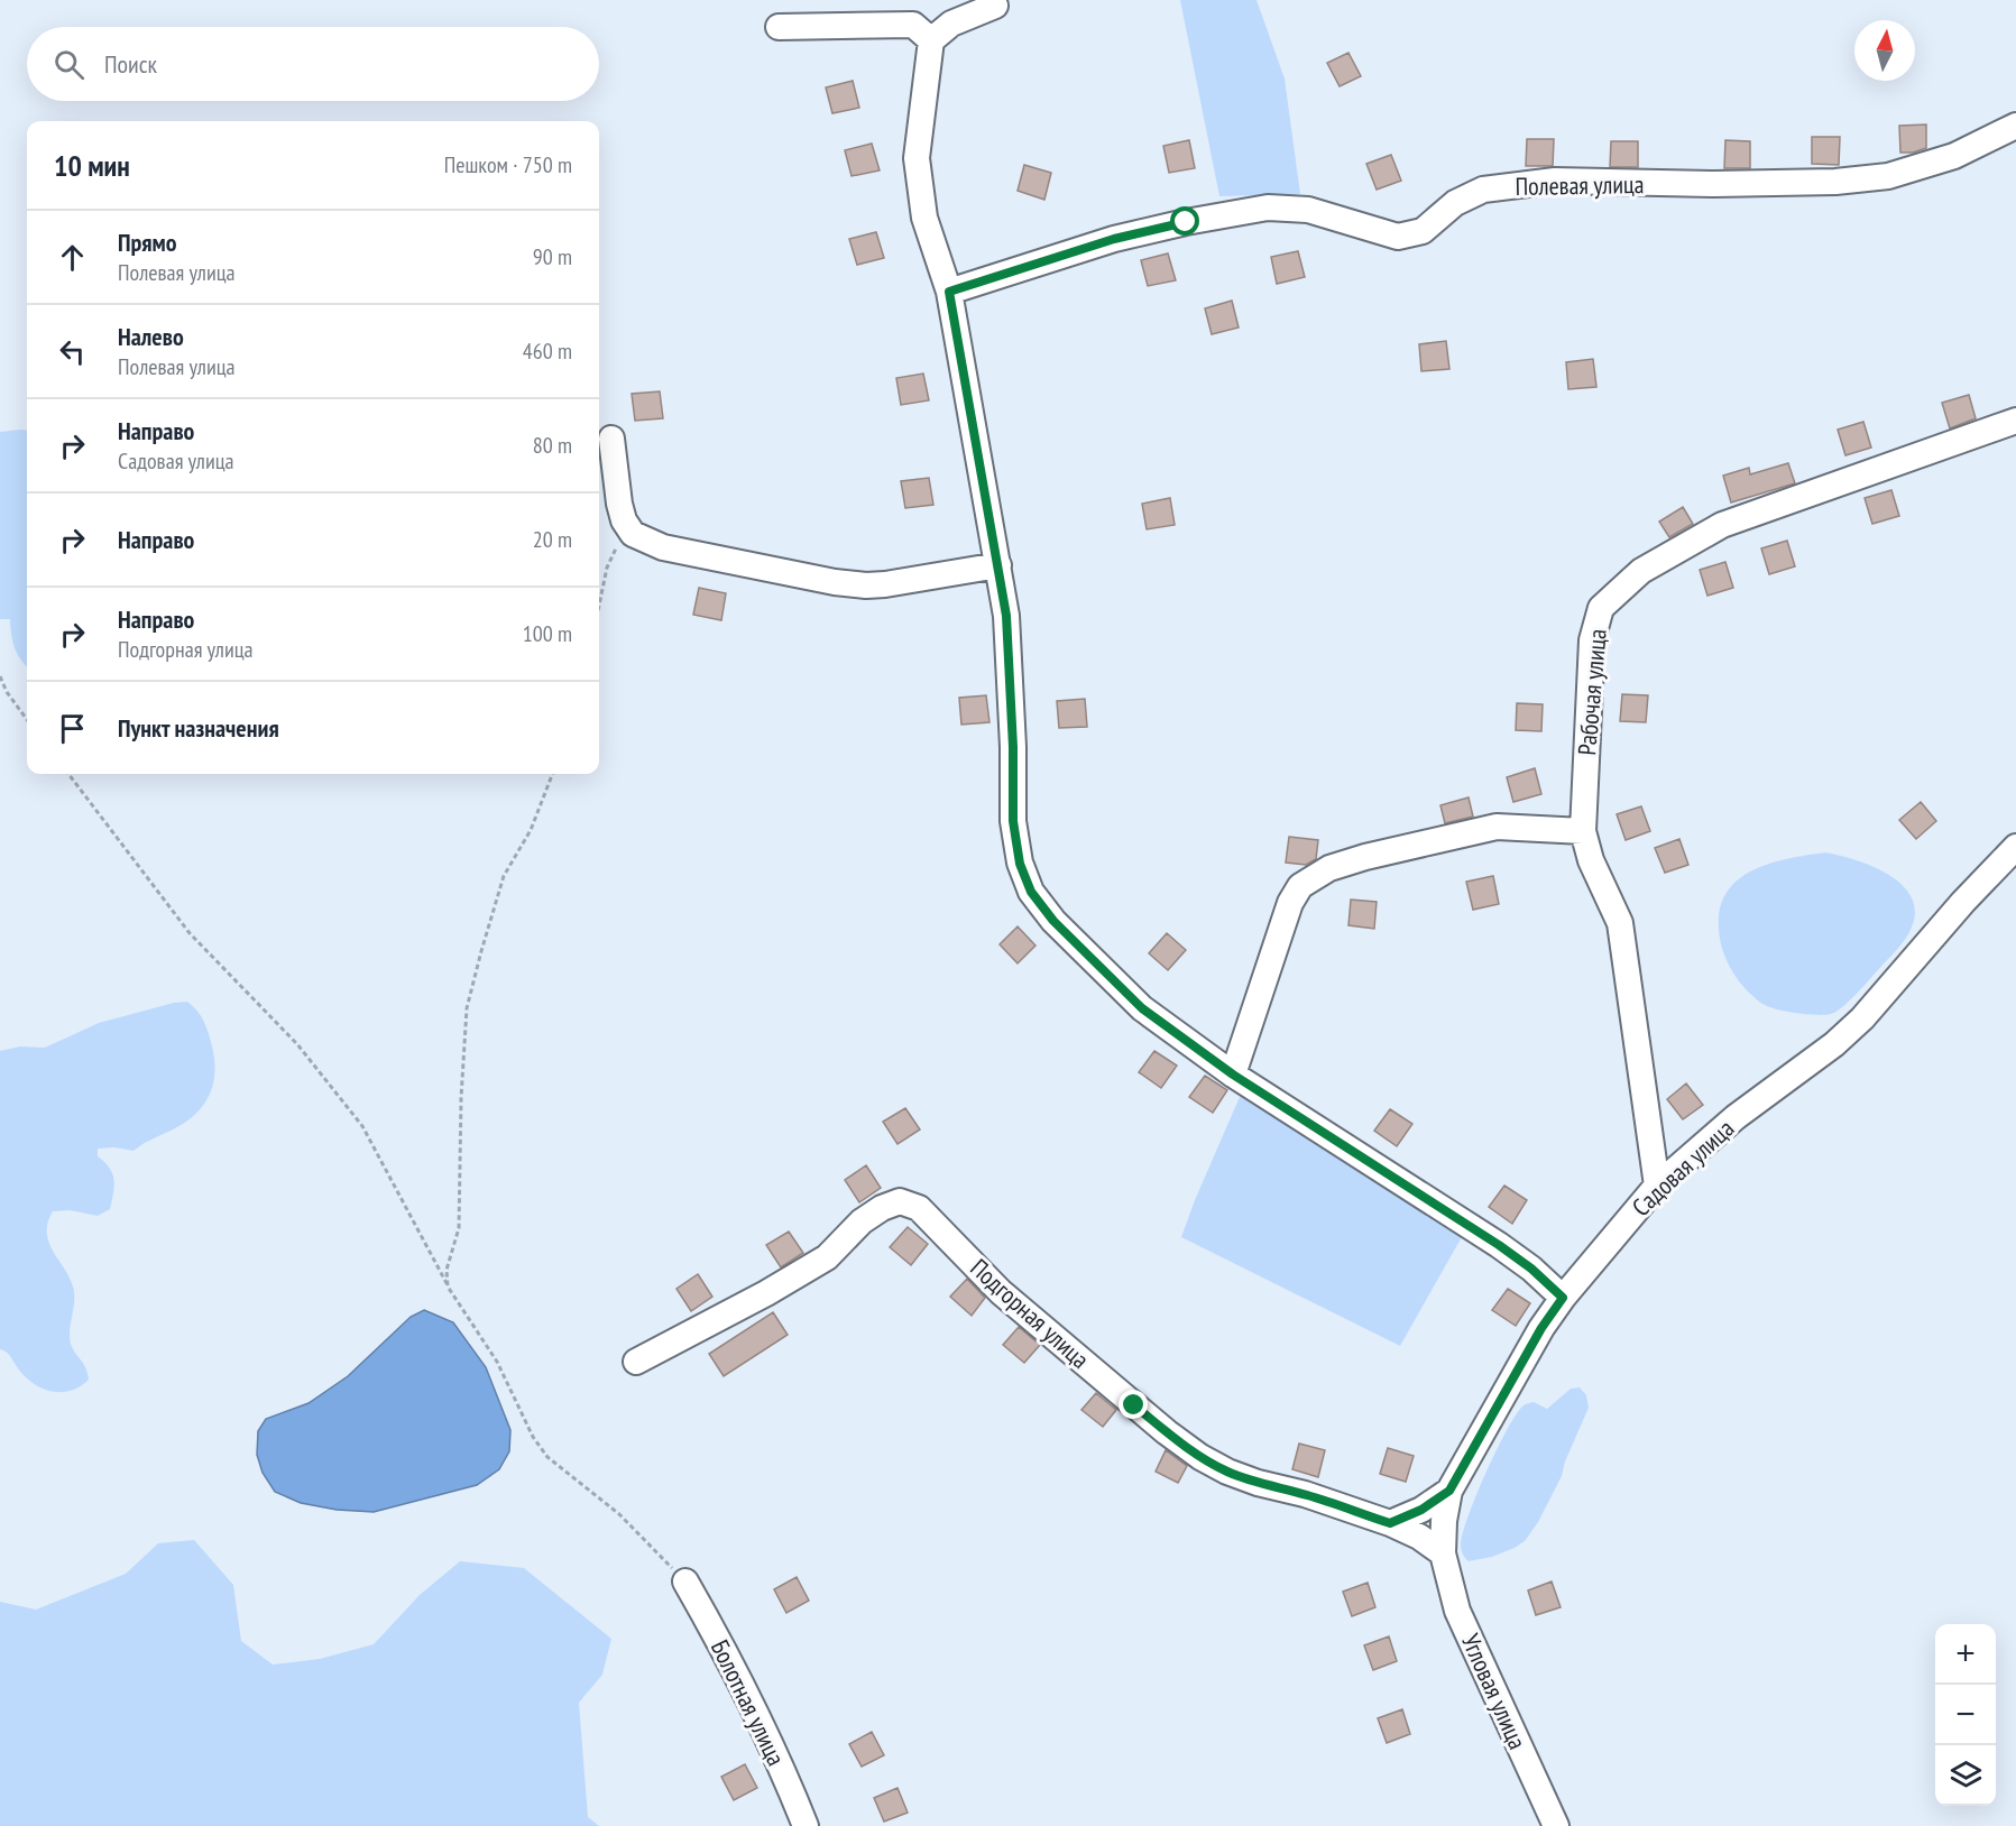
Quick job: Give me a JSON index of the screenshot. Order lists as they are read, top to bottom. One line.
{"streets":{"street":["Полевая улица","Рабочая улица","Садовая улица","Подгорная улица","Угловая улица","Болотная улица"]},"crossings":[["Рабочая улица","Садовая улица"],["Садовая улица","Подгорная улица"],["Садовая улица","Угловая улица"],["Подгорная улица","Угловая улица"]],"north":"top","page":{"search":"Поиск","heading":["10 мин","Пешком · 750 m"],"list":[["Прямо","Полевая улица","90 m"],["Налево","Полевая улица","460 m"],["Направо","Садовая улица","80 m"],["Направо","20 m"],["Направо","Подгорная улица","100 m"],"Пункт назначения"],"map_buttons":["+","−"]}}
